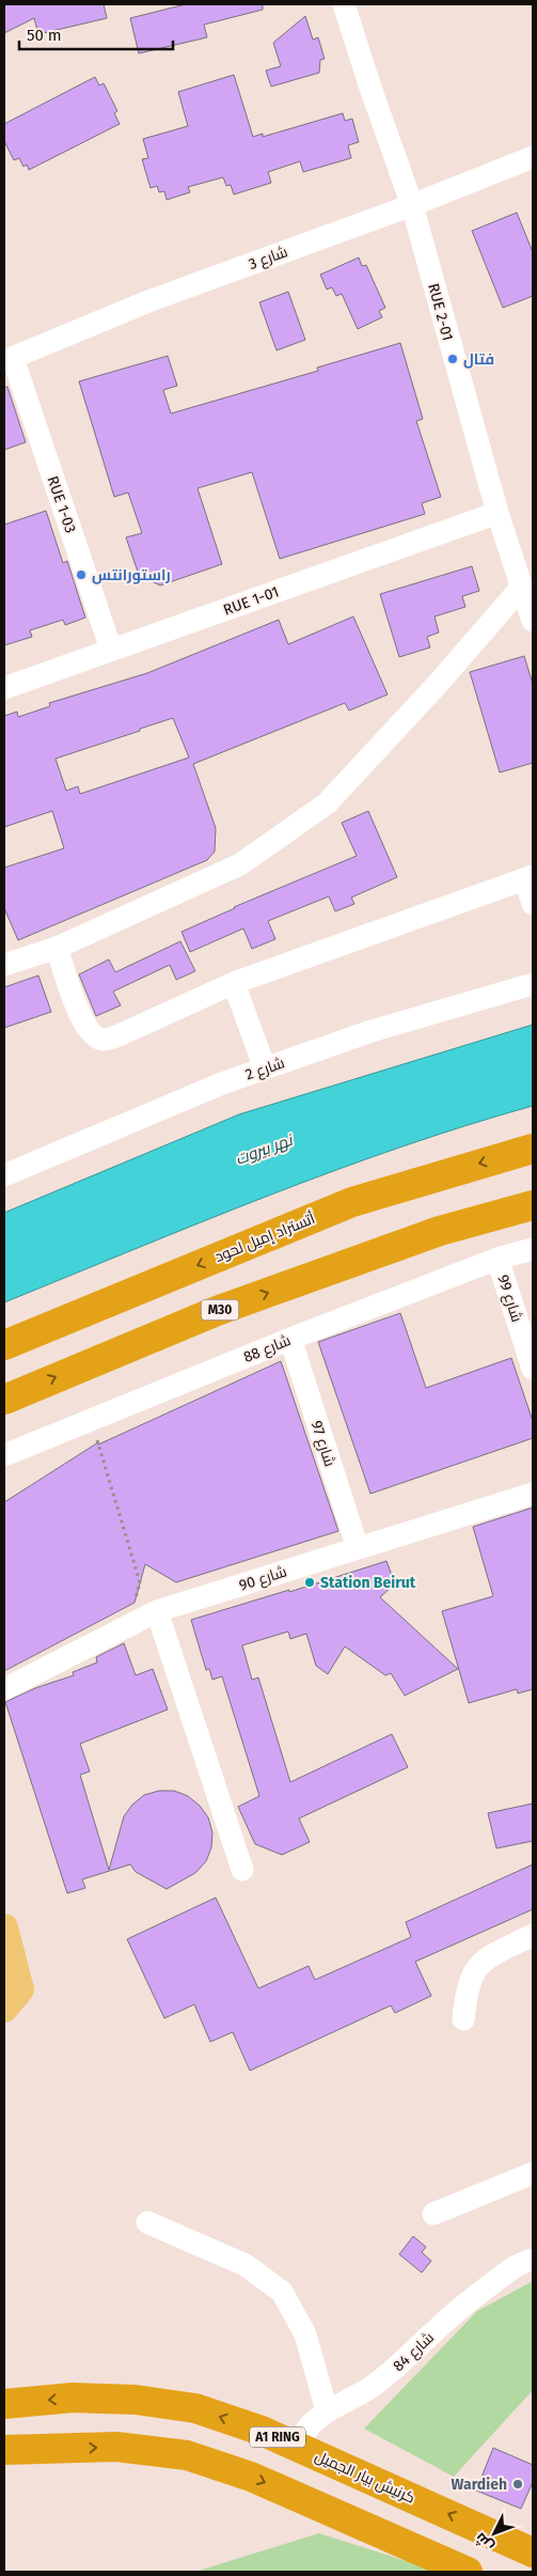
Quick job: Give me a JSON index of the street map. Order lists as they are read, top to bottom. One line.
{"streets":{"highway":["أتستراد إميل لحود","M30","A1 RING","كرنيش بيار الجميل"],"street":["شارع 3","RUE 2-01","RUE 1-03","RUE 1-01","شارع 2","شارع 99","شارع 88","شارع 97","شارع 90","شارع 84"]},"crossings":[["شارع 3","RUE 2-01"],["شارع 3","RUE 1-03"],["RUE 2-01","RUE 1-01"],["RUE 1-03","RUE 1-01"],["شارع 99","شارع 88"],["شارع 88","شارع 97"],["شارع 97","شارع 90"],["شارع 84","كرنيش بيار الجميل"]],"water":["نهر بيروت"],"places":["فتال","راستورانتس","Station Beirut","Wardieh"],"scale_bar":"50 m","north":"bottom left"}
